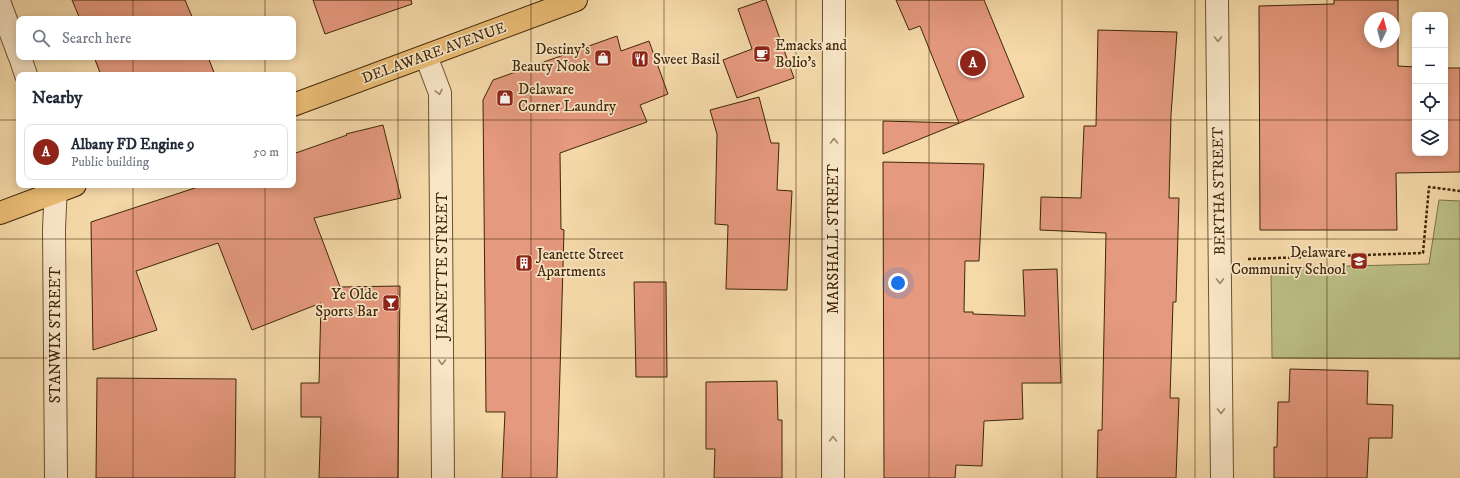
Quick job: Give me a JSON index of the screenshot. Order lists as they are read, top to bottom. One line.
{"streets":{"main road":["DELAWARE AVENUE"],"street":["BERTHA STREET","MARSHALL STREET","JEANETTE STREET","STANWIX STREET"]},"crossings":[["DELAWARE AVENUE","JEANETTE STREET"]],"one_way":["BERTHA STREET","MARSHALL STREET","JEANETTE STREET"],"places":{"cafe":["Emacks and Bolio's"],"shop":["Destiny's Beauty Nook","Delaware Corner Laundry"],"restaurant":["Sweet Basil"],"school or university":["Delaware Community School"],"building":["Jeanette Street Apartments"],"bar":["Ye Olde Sports Bar"]},"north":"top","page":{"map_buttons":["+","−"],"search":"Search here","pins":"A","heading":"Nearby","list":[{"mark":"A","name":"Albany FD Engine 9","note":"Public building","value":"50 m"}]}}
